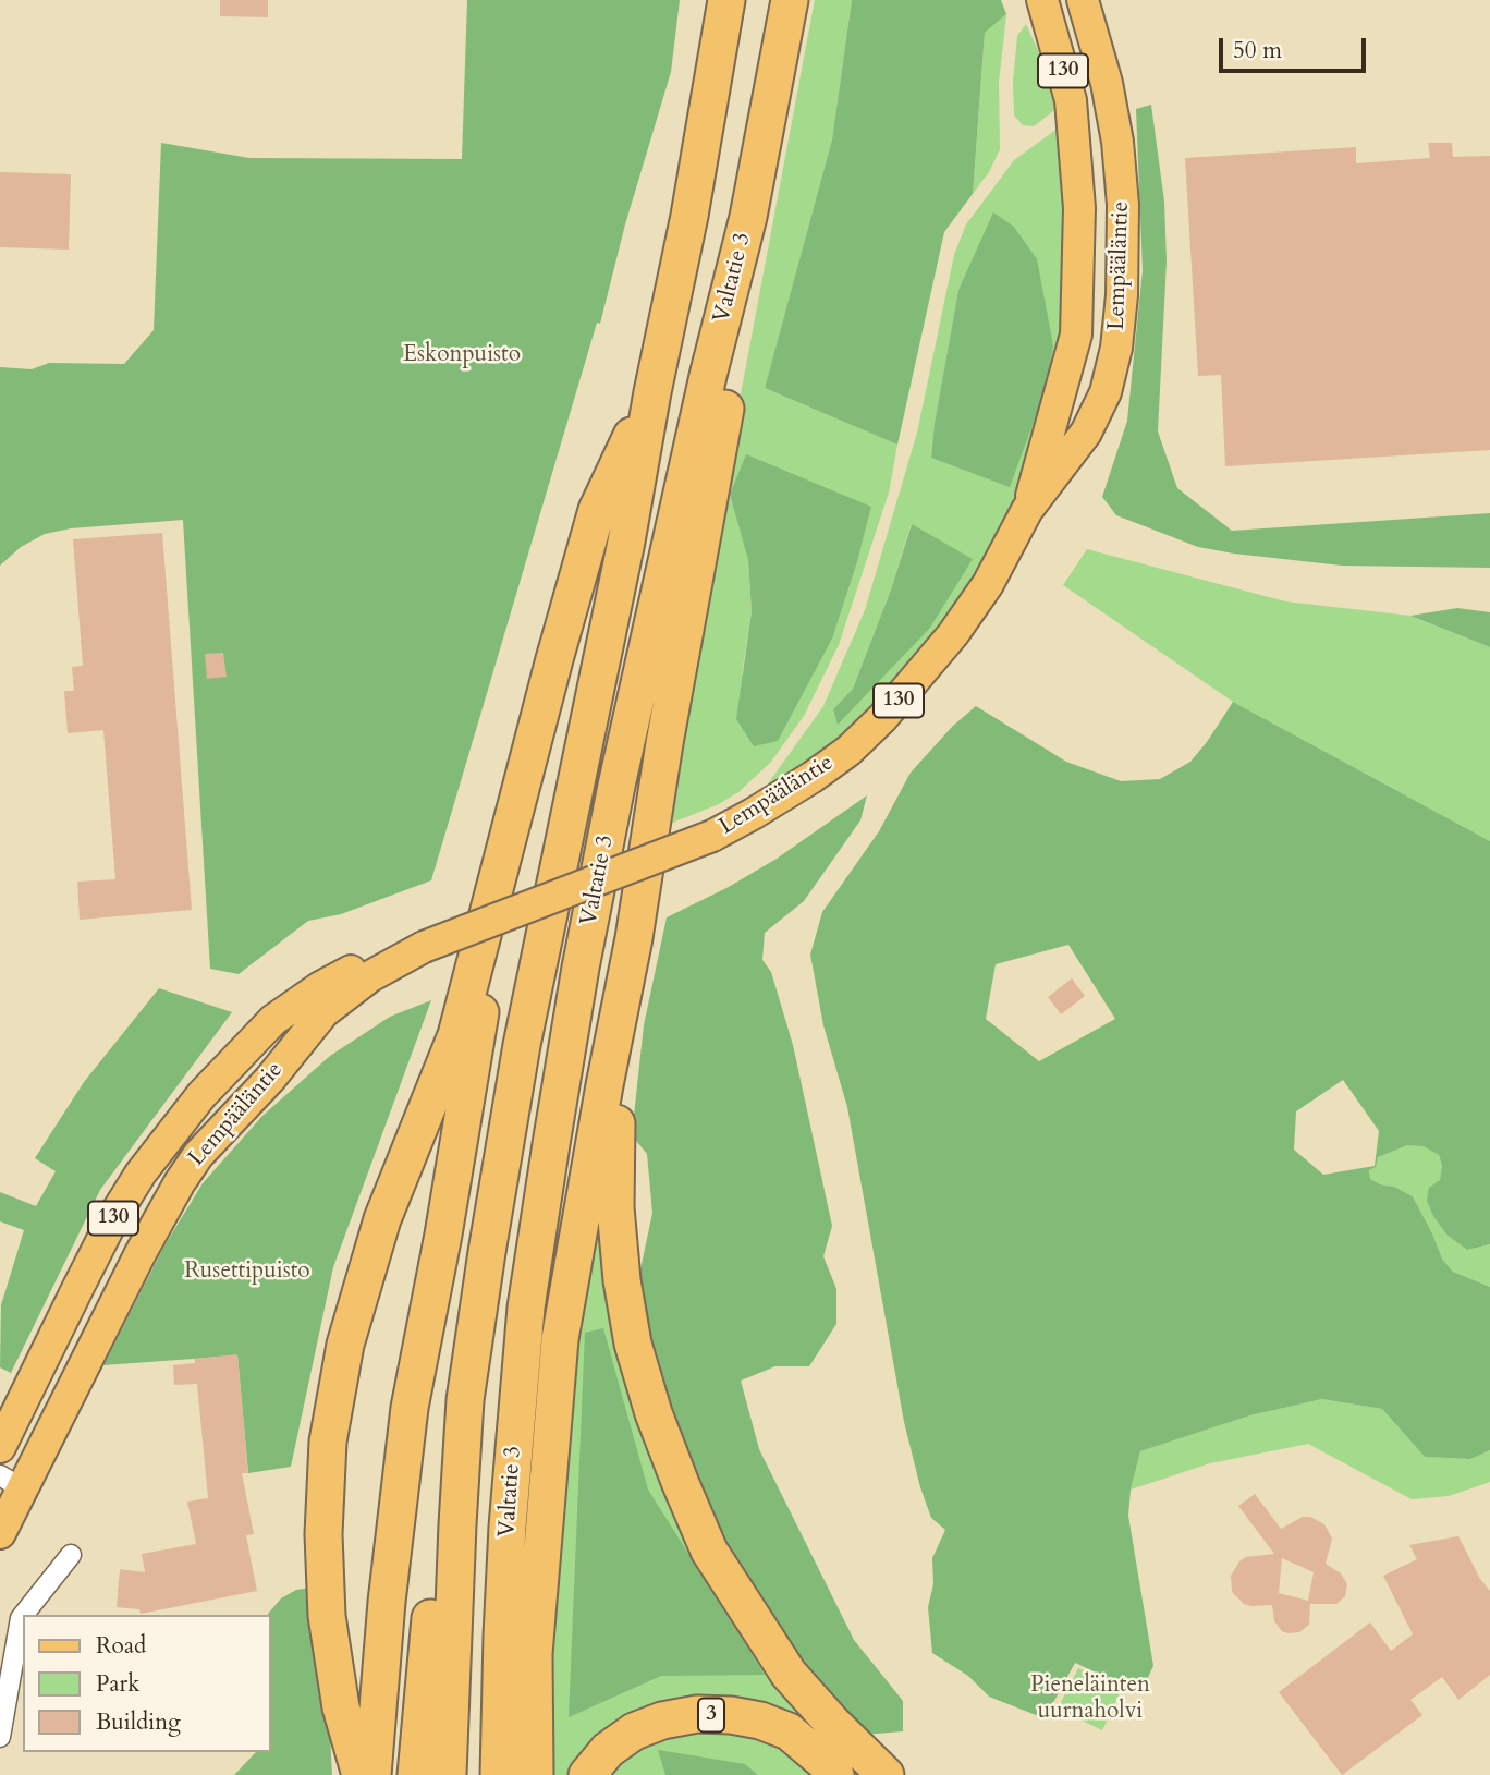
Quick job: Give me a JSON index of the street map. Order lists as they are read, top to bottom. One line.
{"streets":{"highway":["Valtatie 3","3"],"main road":["130","Lempääläntie"]},"parks":["Eskonpuisto","Rusettipuisto","Pieneläinten uurnaholvi"],"legend":["Road","Park","Building"],"scale_bar":"50 m"}
